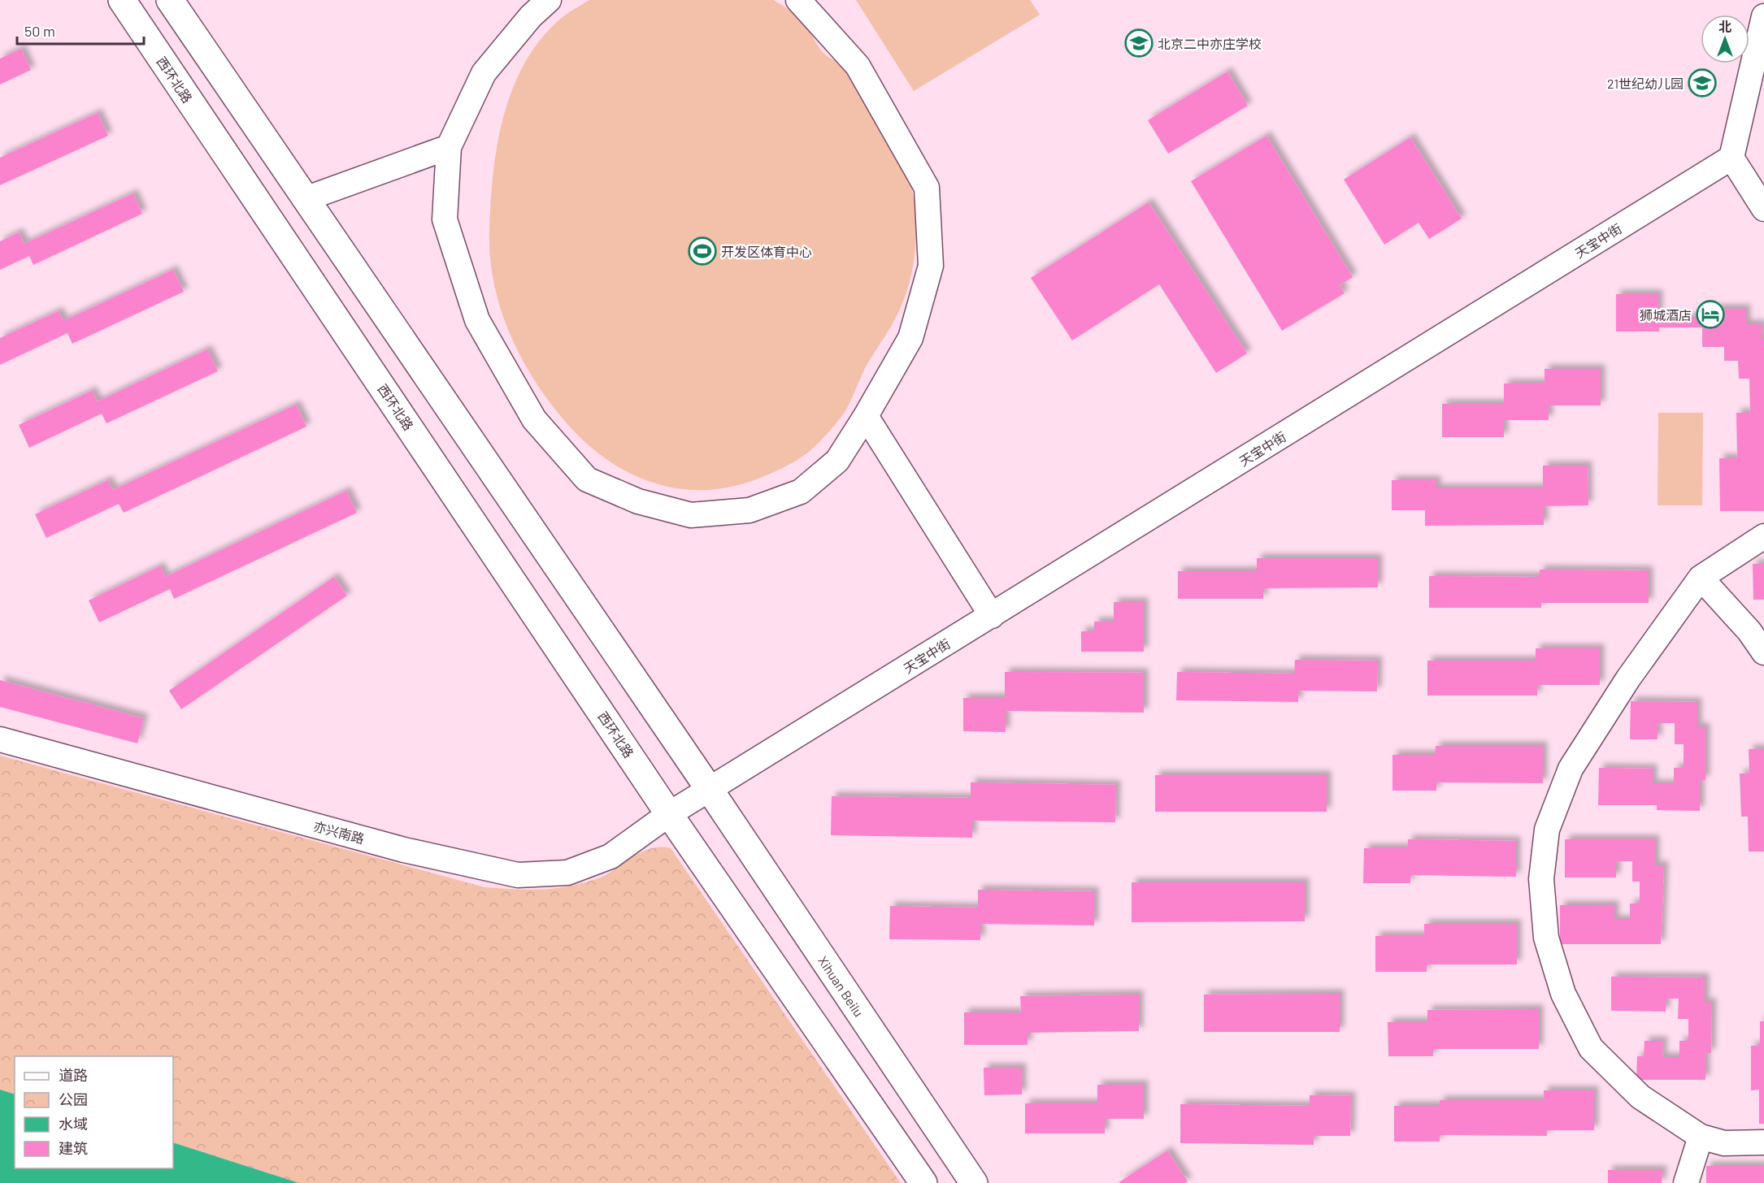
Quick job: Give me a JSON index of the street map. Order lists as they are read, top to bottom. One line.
{"streets":{"main road":["西环北路","Xihuan Beilu"],"street":["天宝中街","亦兴南路"]},"crossings":[["西环北路","天宝中街"],["西环北路","亦兴南路"],["天宝中街","亦兴南路"],["天宝中街","Xihuan Beilu"]],"places":{"school or university":["北京二中亦庄学校","21世纪幼儿园"],"sports":["开发区体育中心"],"hotel":["狮城酒店"]},"legend":["道路","公园","水域","建筑"],"scale_bar":"50 m","north":"top"}
